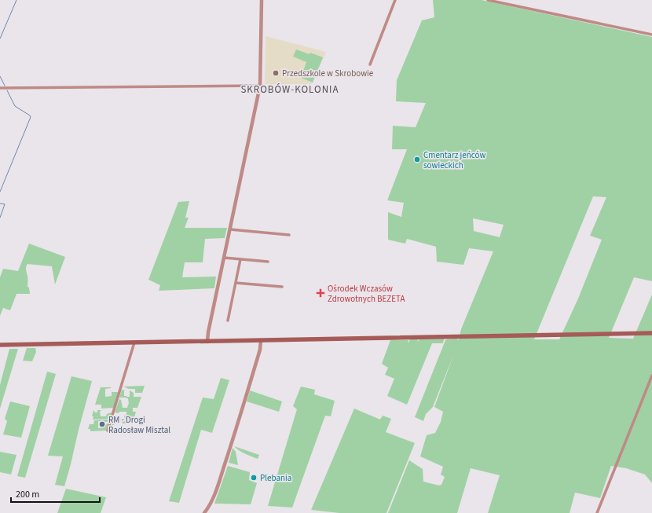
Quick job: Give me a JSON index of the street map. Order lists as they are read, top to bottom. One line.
{"districts":["SKROBÓW-KOLONIA"],"places":{"other":["Przedszkole w Skrobowie","Cmentarz jeńców sowieckich","RM - Drogi Radosław Misztal","Plebania"],"health":["Ośrodek Wczasów Zdrowotnych BEZETA"]},"scale_bar":"200 m"}
